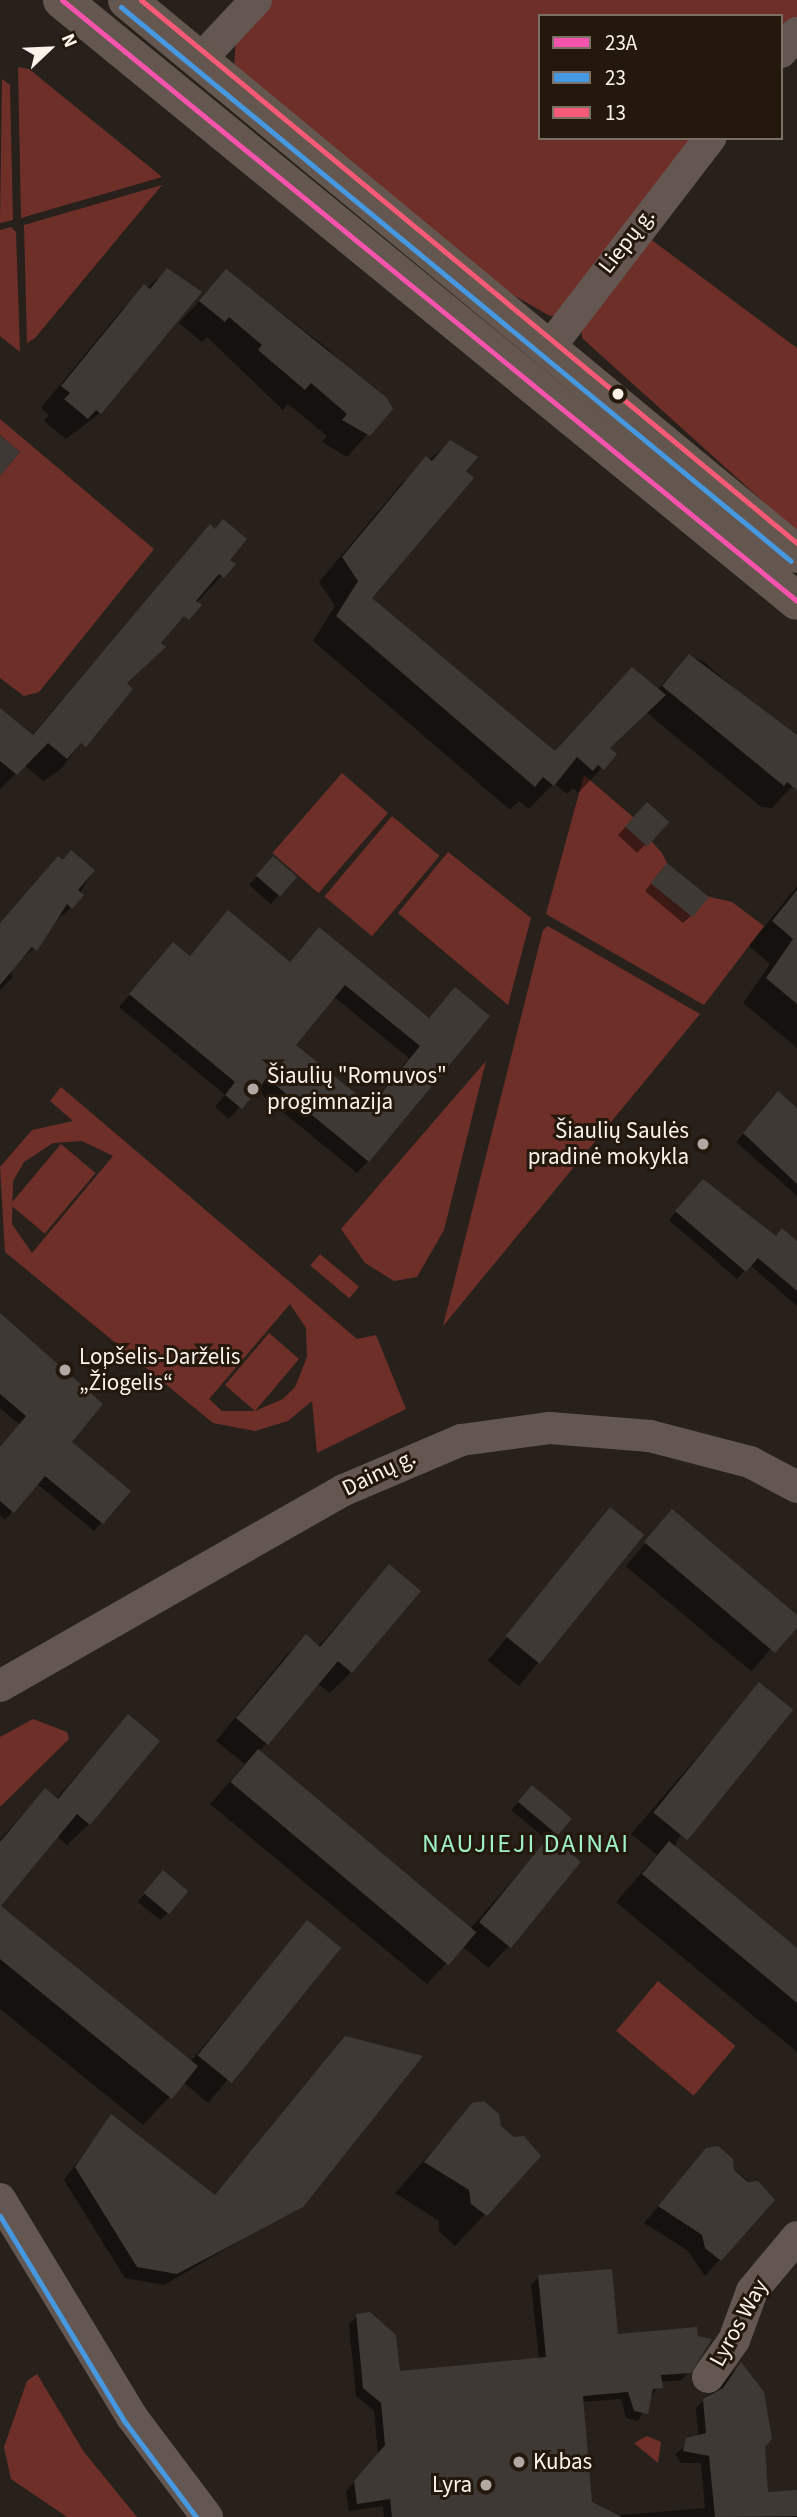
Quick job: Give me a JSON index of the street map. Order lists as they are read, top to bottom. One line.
{"streets":{"street":["Liepų g.","Dainų g.","Lyros Way"]},"districts":["NAUJIEJI DAINAI"],"places":["Šiaulių \"Romuvos\" progimnazija","Šiaulių Saulės pradinė mokykla","Lopšelis-Darželis „Žiogelis“","Kubas","Lyra"],"lines":["transit line 23A","transit line 13","transit line 23"],"legend":["23A","23","13"],"north":"top right"}
